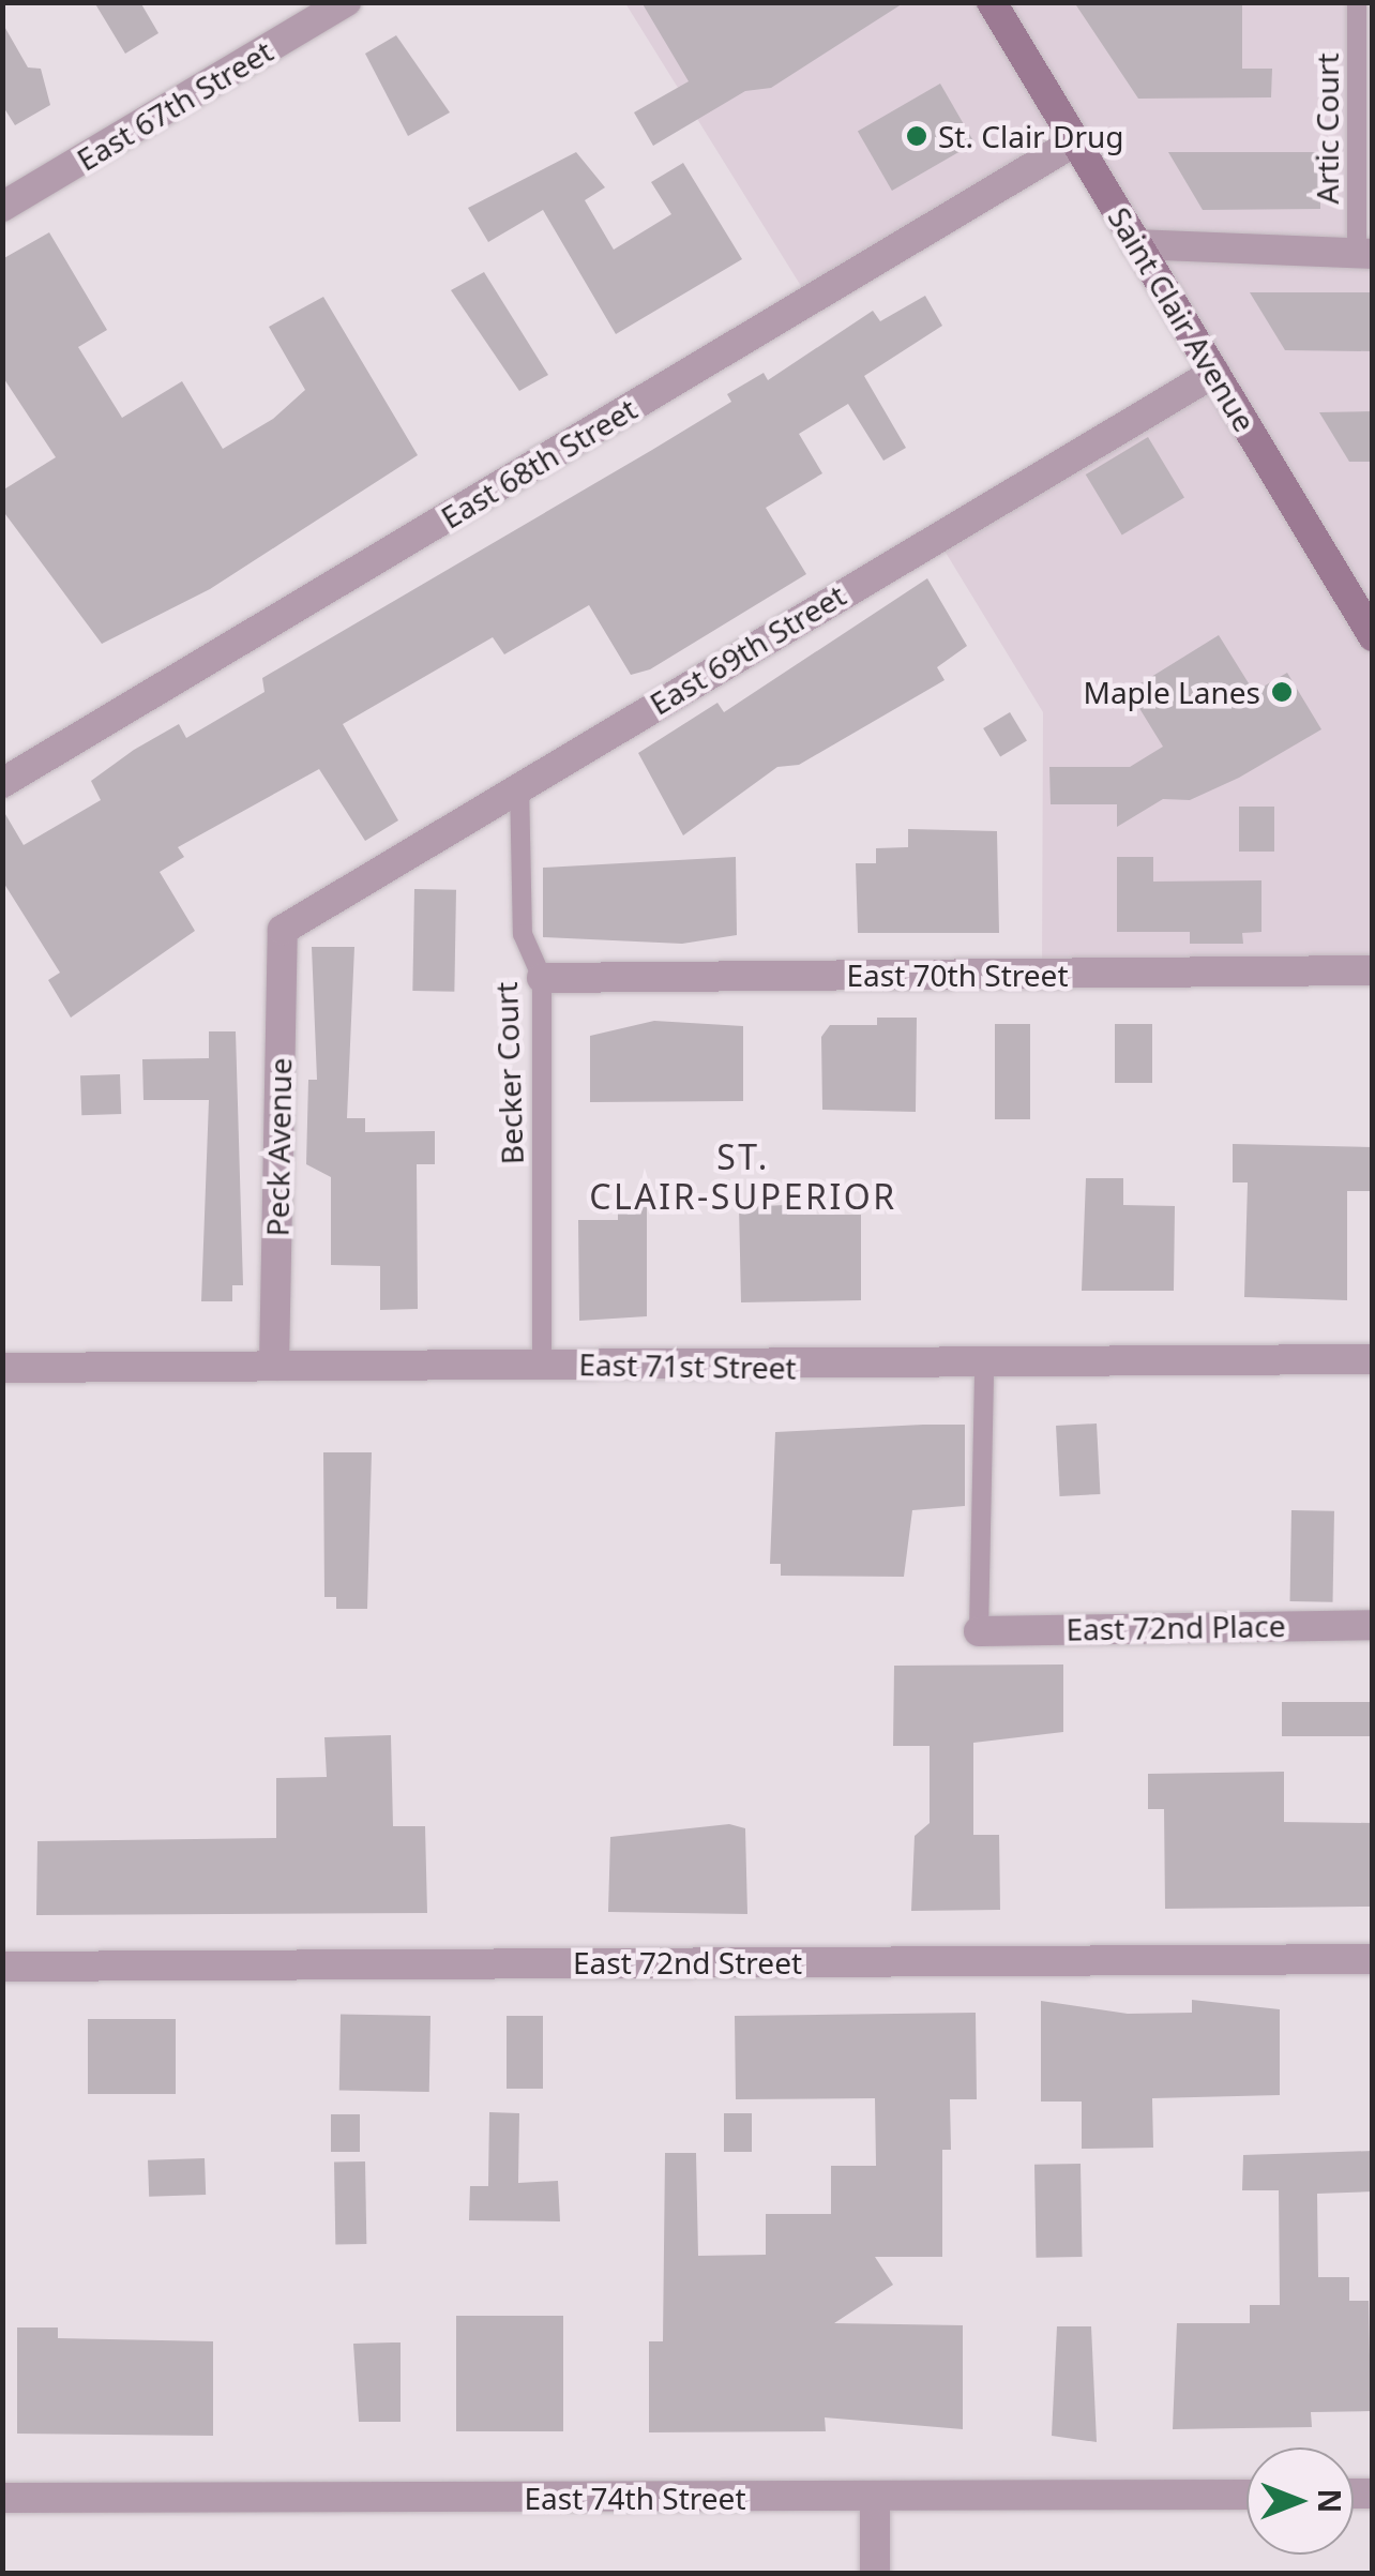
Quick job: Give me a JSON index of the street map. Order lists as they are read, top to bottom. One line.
{"streets":{"main road":["Saint Clair Avenue"],"street":["East 67th Street","East 68th Street","East 69th Street","East 70th Street","Peck Avenue","East 71st Street","East 72nd Place","East 72nd Street","East 74th Street"],"lane":["Artic Court","Becker Court"]},"crossings":[["Saint Clair Avenue","East 68th Street"],["Saint Clair Avenue","East 69th Street"],["East 69th Street","Becker Court"],["East 69th Street","Peck Avenue"],["East 70th Street","Becker Court"],["Becker Court","East 71st Street"],["Peck Avenue","East 71st Street"]],"districts":["ST. CLAIR-SUPERIOR"],"places":["St. Clair Drug","Maple Lanes"],"north":"right"}
